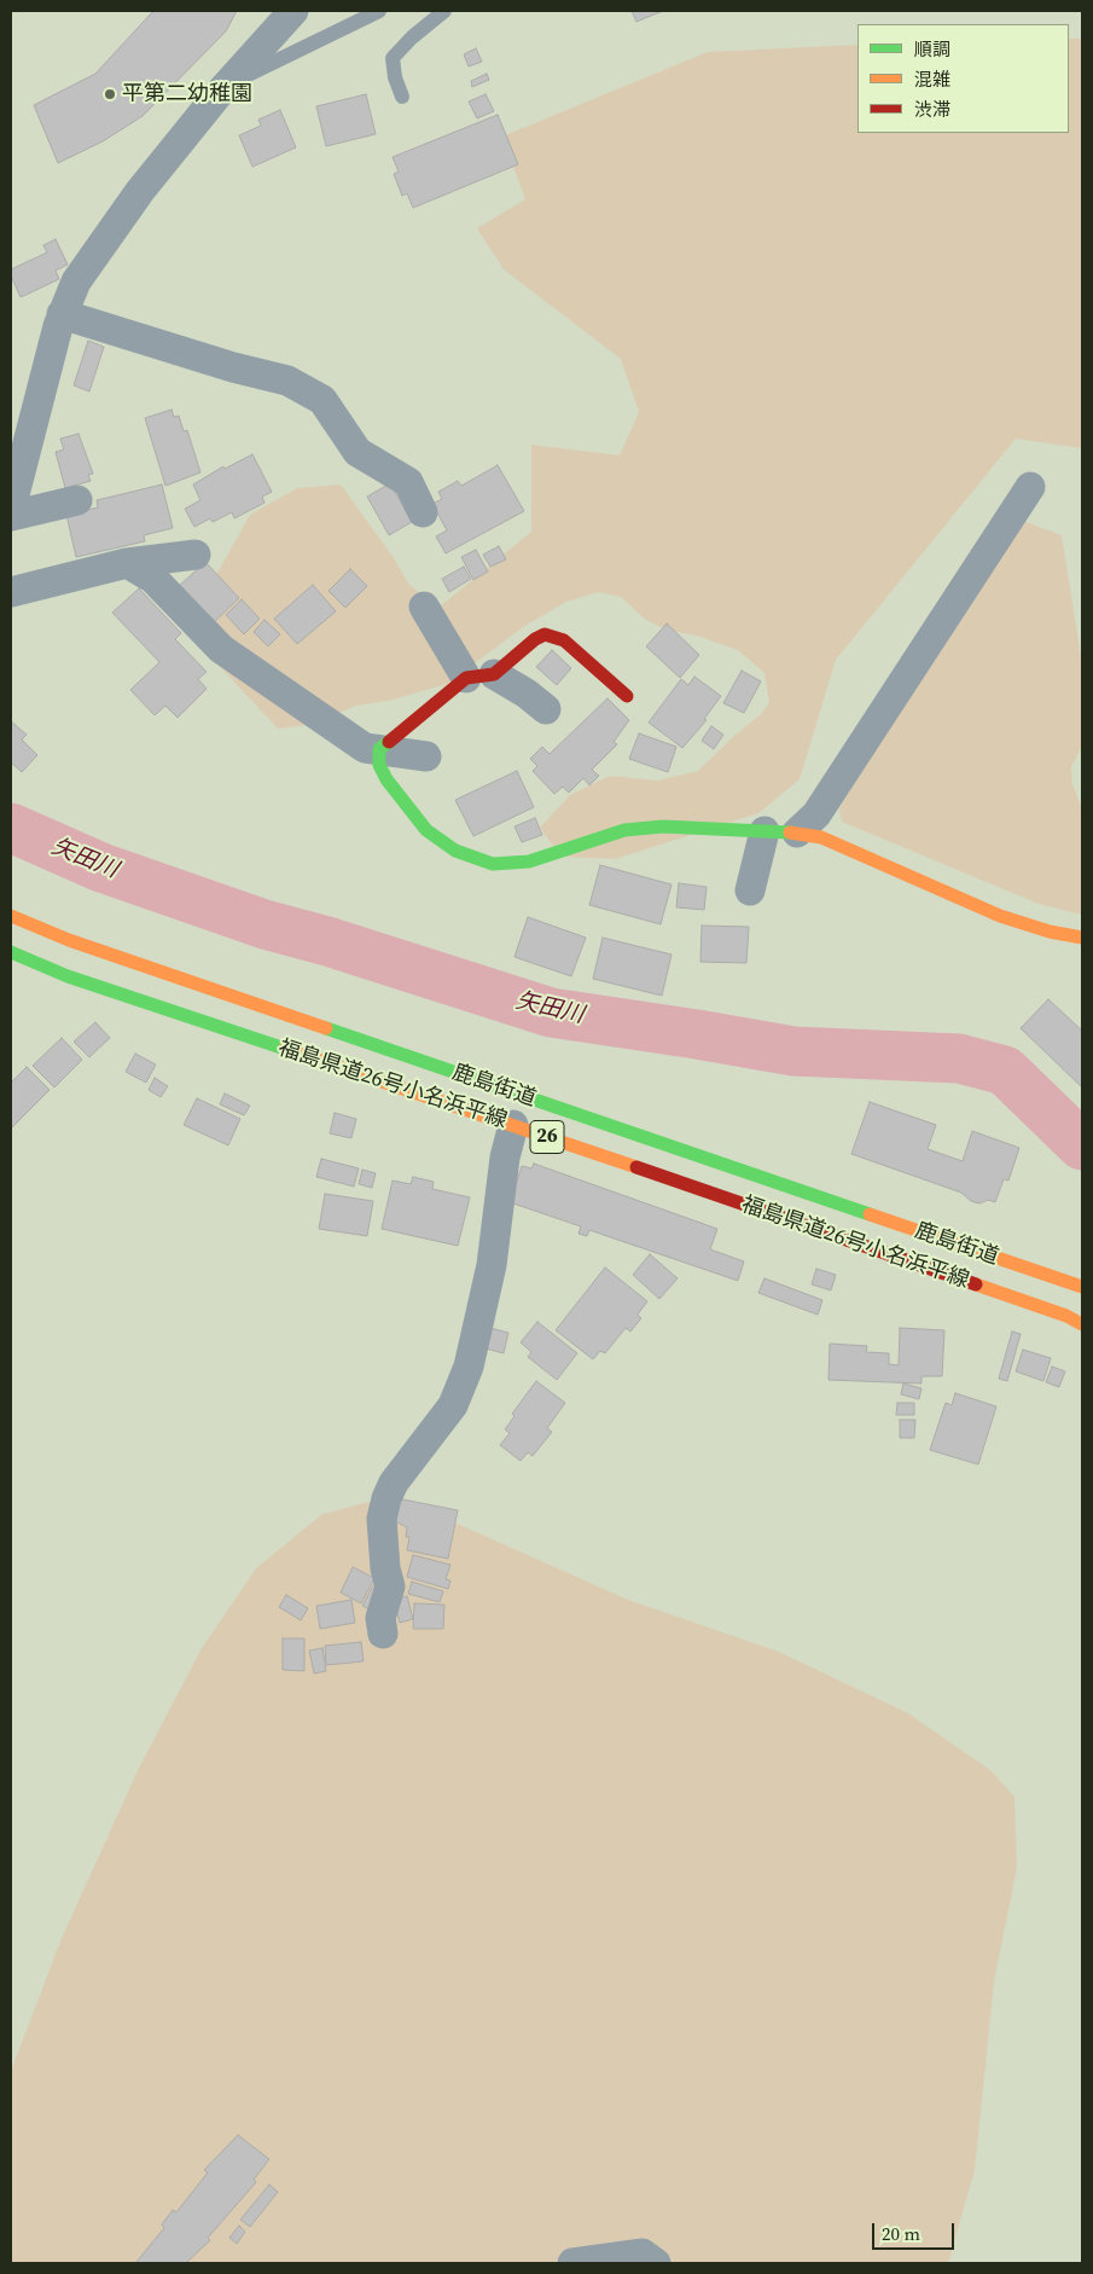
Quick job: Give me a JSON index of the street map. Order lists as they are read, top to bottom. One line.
{"streets":{"main road":["福島県道26号小名浜平線","鹿島街道","26"]},"water":["矢田川"],"places":["平第二幼稚園"],"legend":["順調","混雑","渋滞"],"scale_bar":"20 m"}
